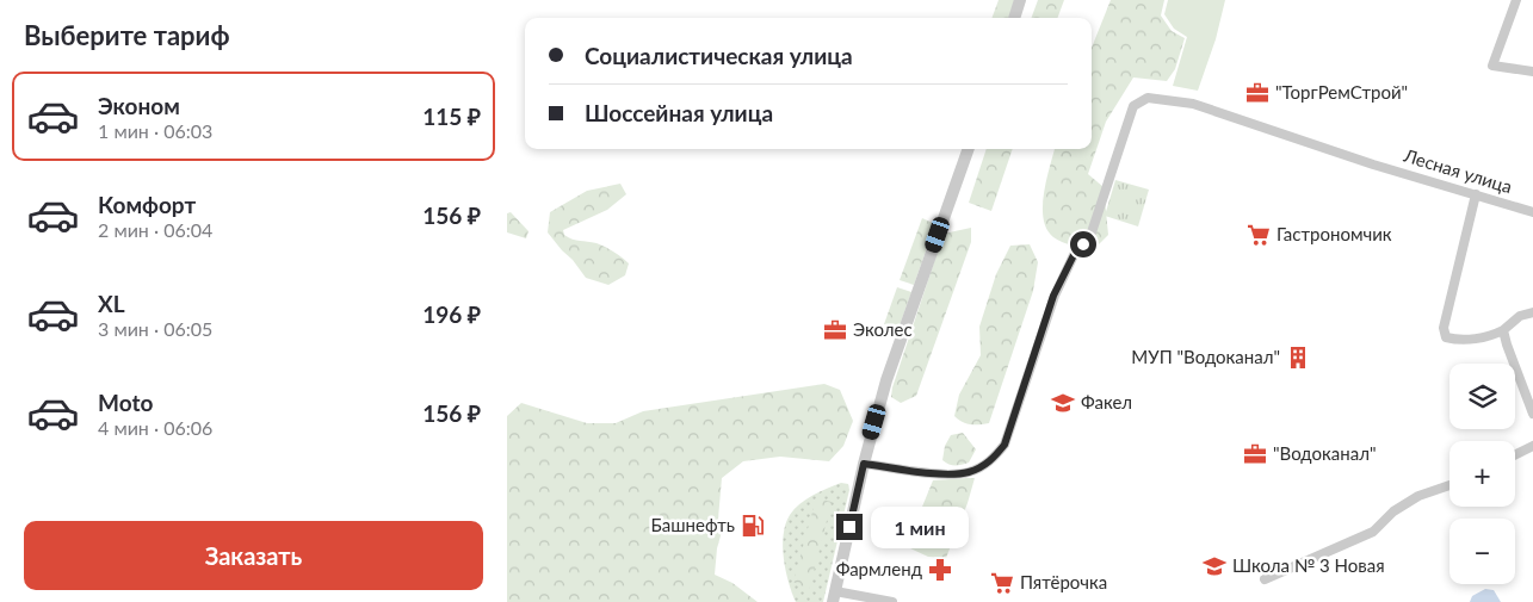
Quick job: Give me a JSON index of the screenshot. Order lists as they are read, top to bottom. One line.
{"streets":{"street":["Лесная улица"]},"places":{"office":["\"ТоргРемСтрой\"","Эколес","\"Водоканал\""],"supermarket":["Гастрономчик","Пятёрочка"],"building":["МУП \"Водоканал\""],"school or university":["Факел","Школа № 3 Новая"],"fuel station":["Башнефть"],"pharmacy":["Фармленд"]},"page":{"heading":"Выберите тариф","banner":["Социалистическая улица","Шоссейная улица"],"list":[{"name":"Эконом","note":"1 мин · 06:03","value":"115 ₽"},{"name":"Комфорт","note":"2 мин · 06:04","value":"156 ₽"},{"name":"XL","note":"3 мин · 06:05","value":"196 ₽"},{"name":"Moto","note":"4 мин · 06:06","value":"156 ₽"}],"map_buttons":["+","−"],"bubble":"1 мин","buttons":"Заказать"}}
